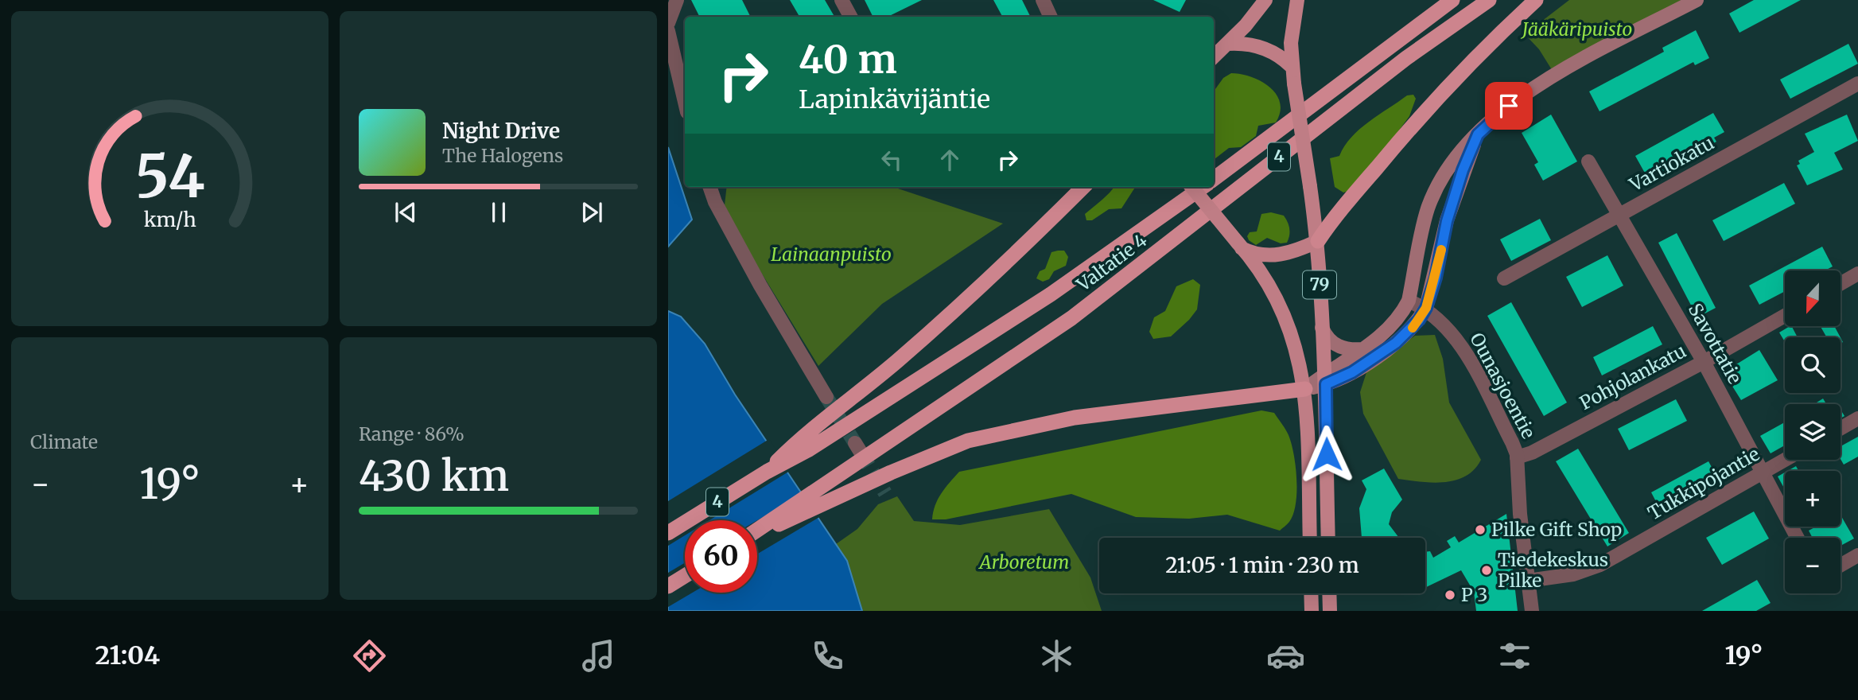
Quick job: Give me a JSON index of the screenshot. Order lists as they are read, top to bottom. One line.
{"streets":{"highway":["4","Valtatie 4"],"main road":["79"],"street":["Vartiokatu","Savottatie","Pohjolankatu","Ounasjoentie","Tukkipojantie"]},"crossings":[["4","Valtatie 4"],["Vartiokatu","Savottatie"],["Savottatie","Pohjolankatu"],["Savottatie","Tukkipojantie"],["Pohjolankatu","Ounasjoentie"],["Ounasjoentie","Tukkipojantie"]],"parks":["Jääkäripuisto","Lainaanpuisto","Arboretum"],"places":["Pilke Gift Shop","Tiedekeskus Pilke","P 3"],"north":"bottom","page":{"turn":["40 m","Lapinkävijäntie"],"song":["Night Drive","The Halogens"],"map_buttons":["+","−"],"tile":["Climate",["Range · 86%","430 km"]],"heat":["−","19°","+"],"limit":"60","trip":"21:05 · 1 min · 230 m","tabs":["21:04","19°"],"gauge":["54","km/h"]}}
